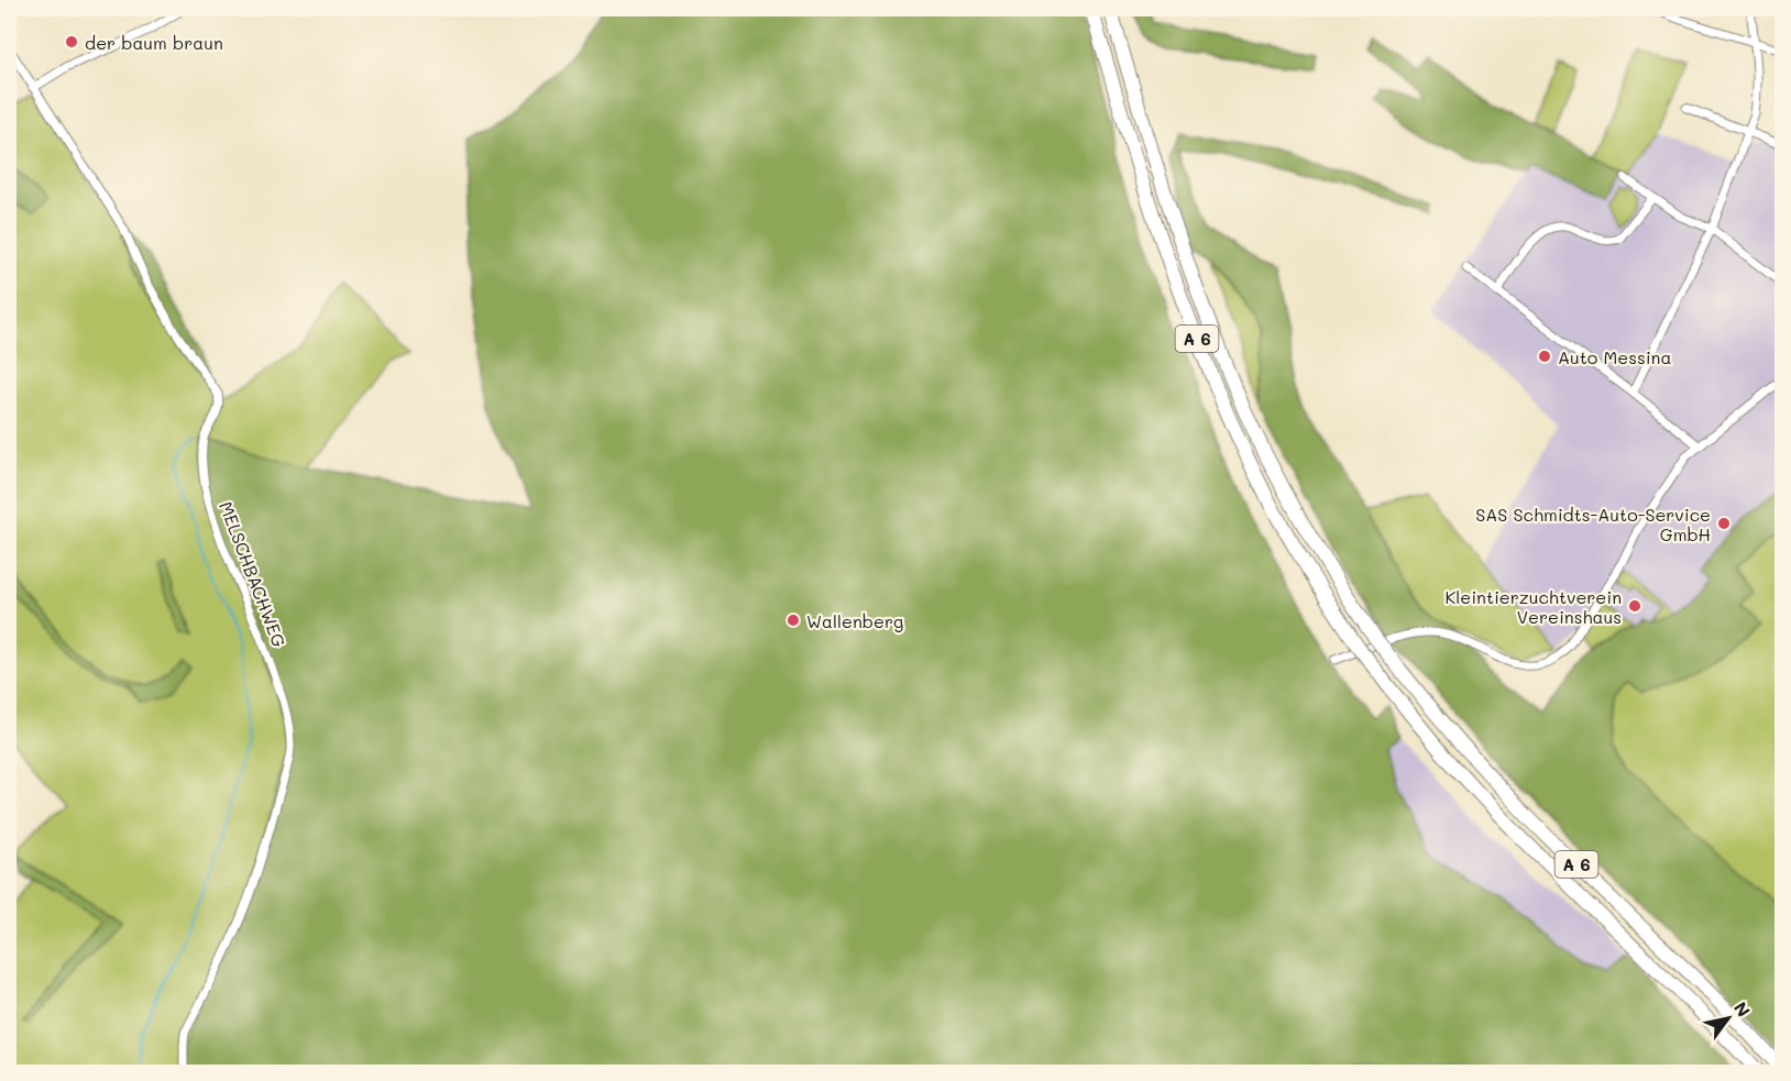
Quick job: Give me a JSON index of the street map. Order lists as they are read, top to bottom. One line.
{"streets":{"highway":["A 6"],"street":["MELSCHBACHWEG"]},"places":["der baum braun","Auto Messina","SAS Schmidts-Auto-Service GmbH","Kleintierzuchtverein Vereinshaus","Wallenberg"],"north":"top right"}
